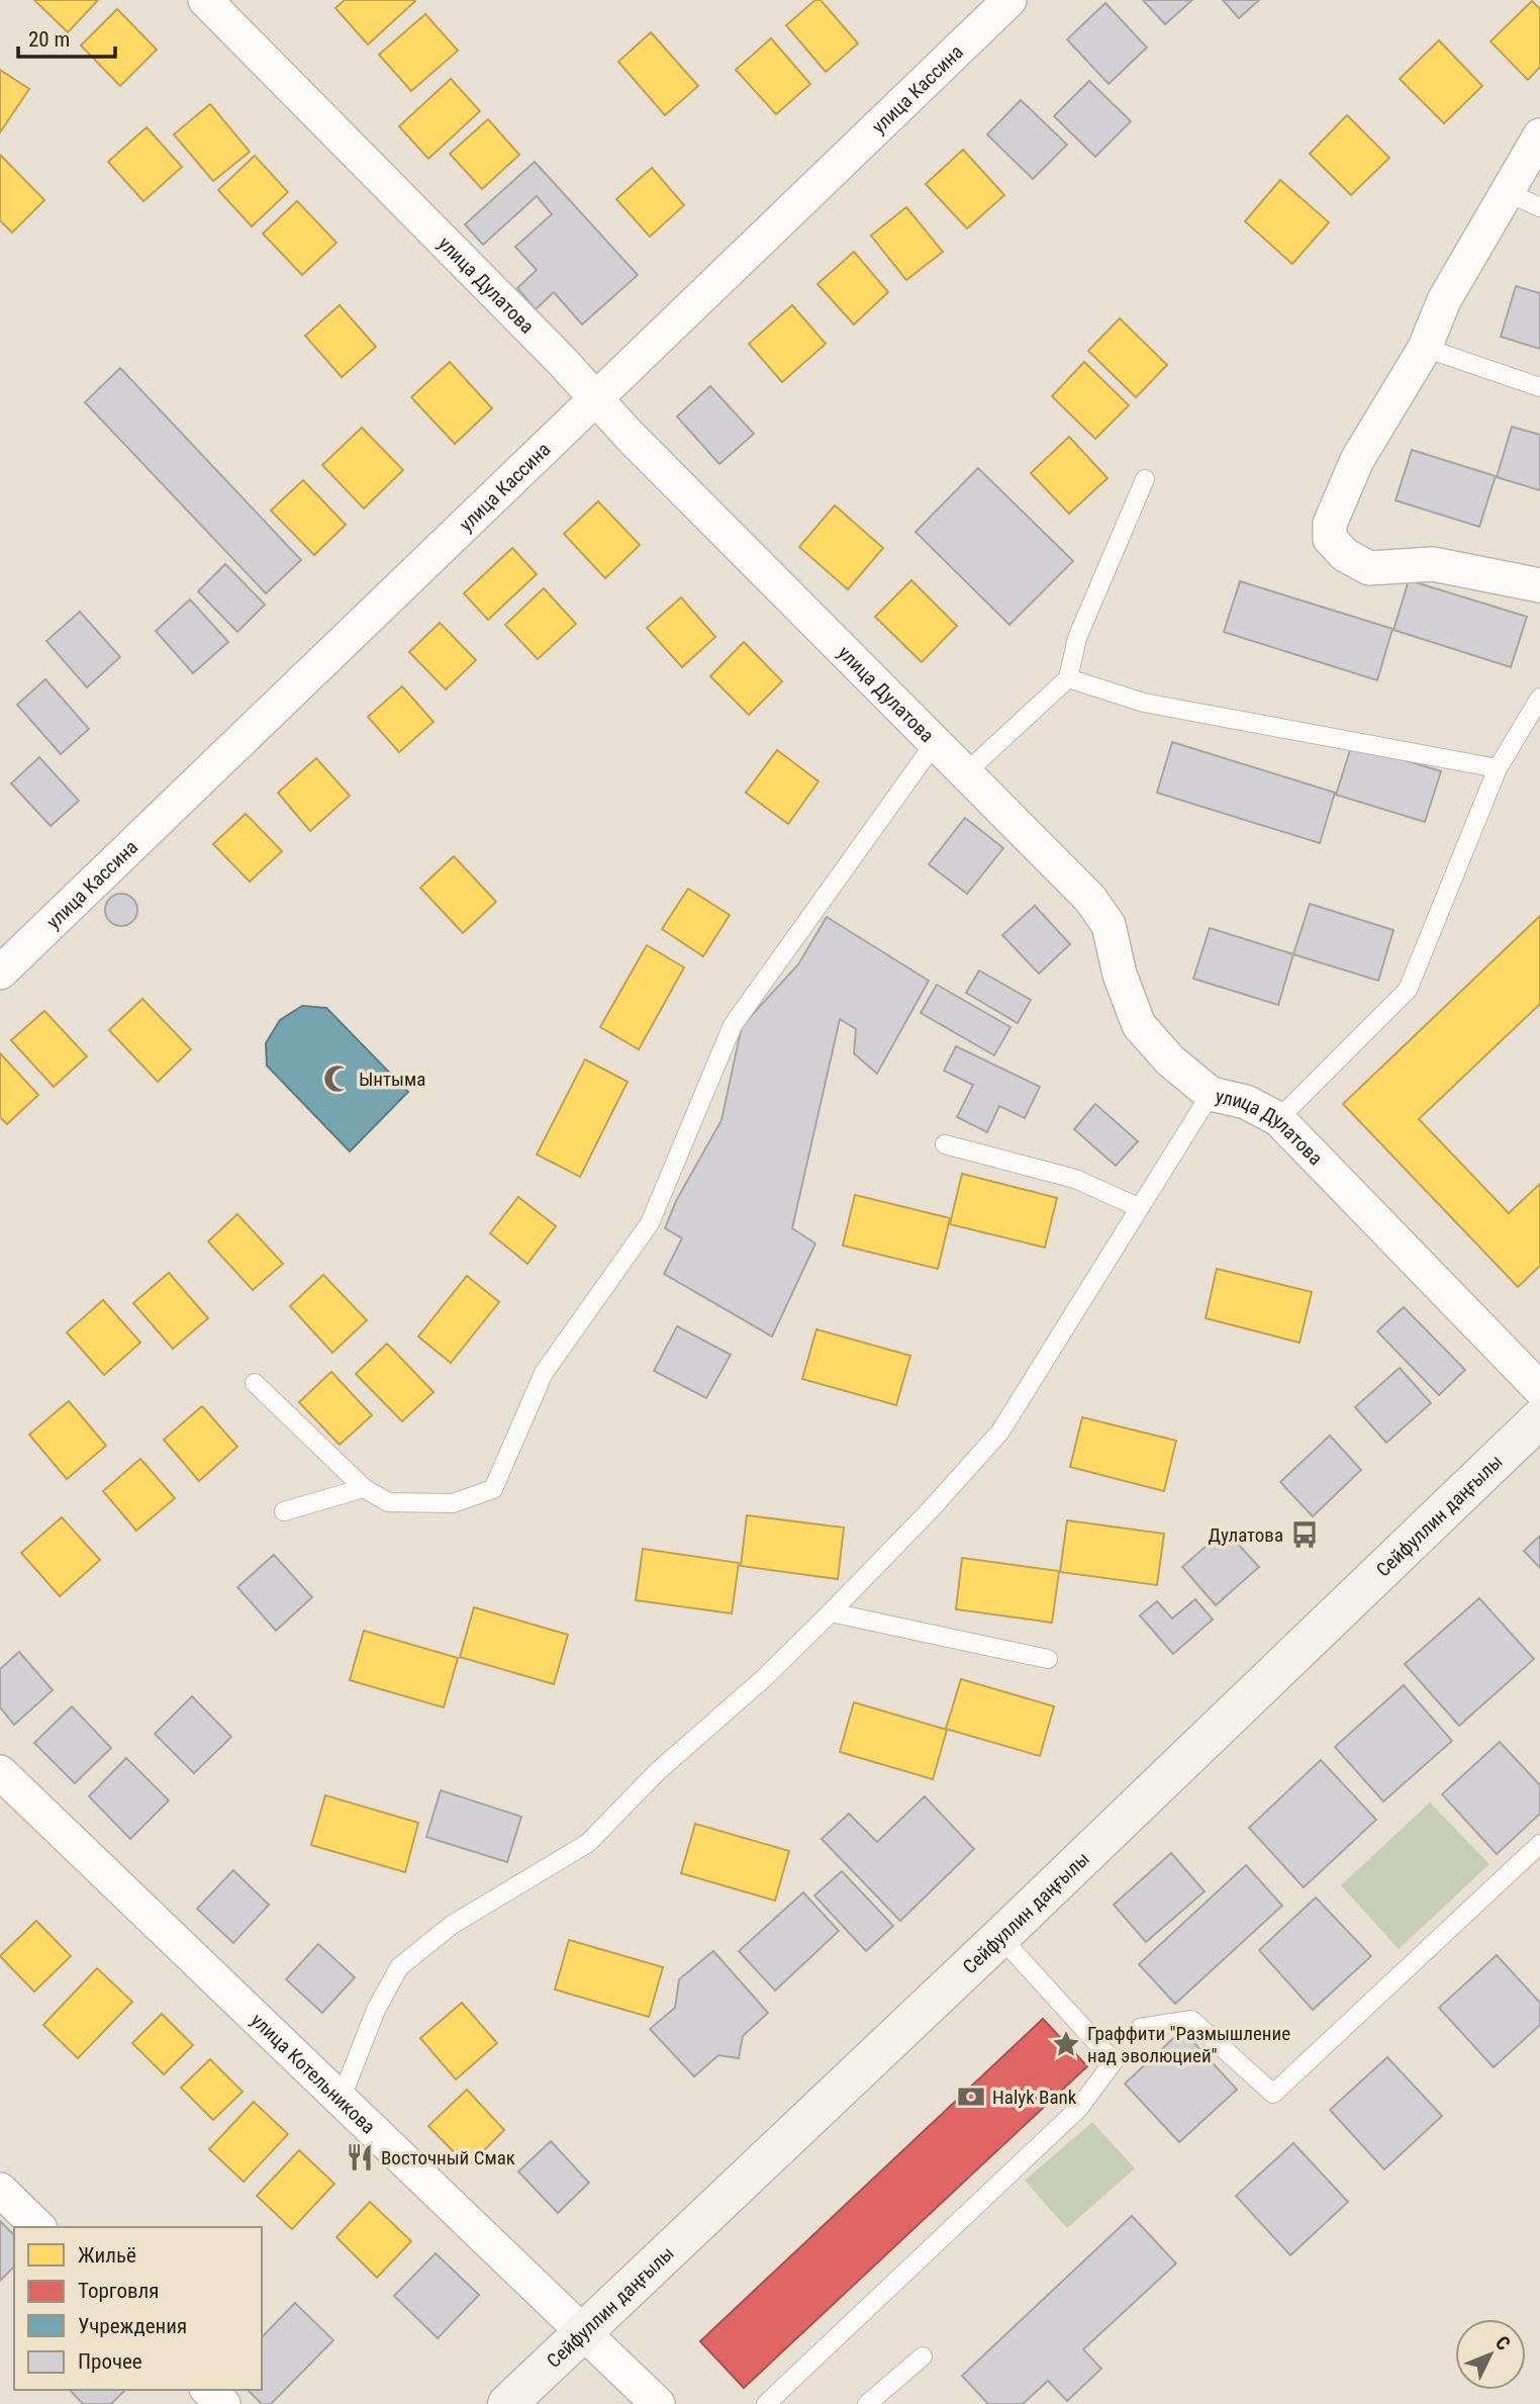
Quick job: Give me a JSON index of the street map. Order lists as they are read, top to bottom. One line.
{"streets":{"main road":["Сейфуллин даңғылы"],"street":["улица Кассина","улица Дулатова","улица Котельникова"]},"crossings":[["улица Кассина","улица Дулатова"],["Сейфуллин даңғылы","улица Котельникова"]],"places":{"mosque":["Ынтыма"],"bus stop":["Дулатова"],"place":["Граффити \"Размышление над эволюцией\""],"bank":["Halyk Bank"],"restaurant":["Восточный Смак"]},"legend":["Жильё","Торговля","Учреждения","Прочее"],"scale_bar":"20 m","north":"top right"}
